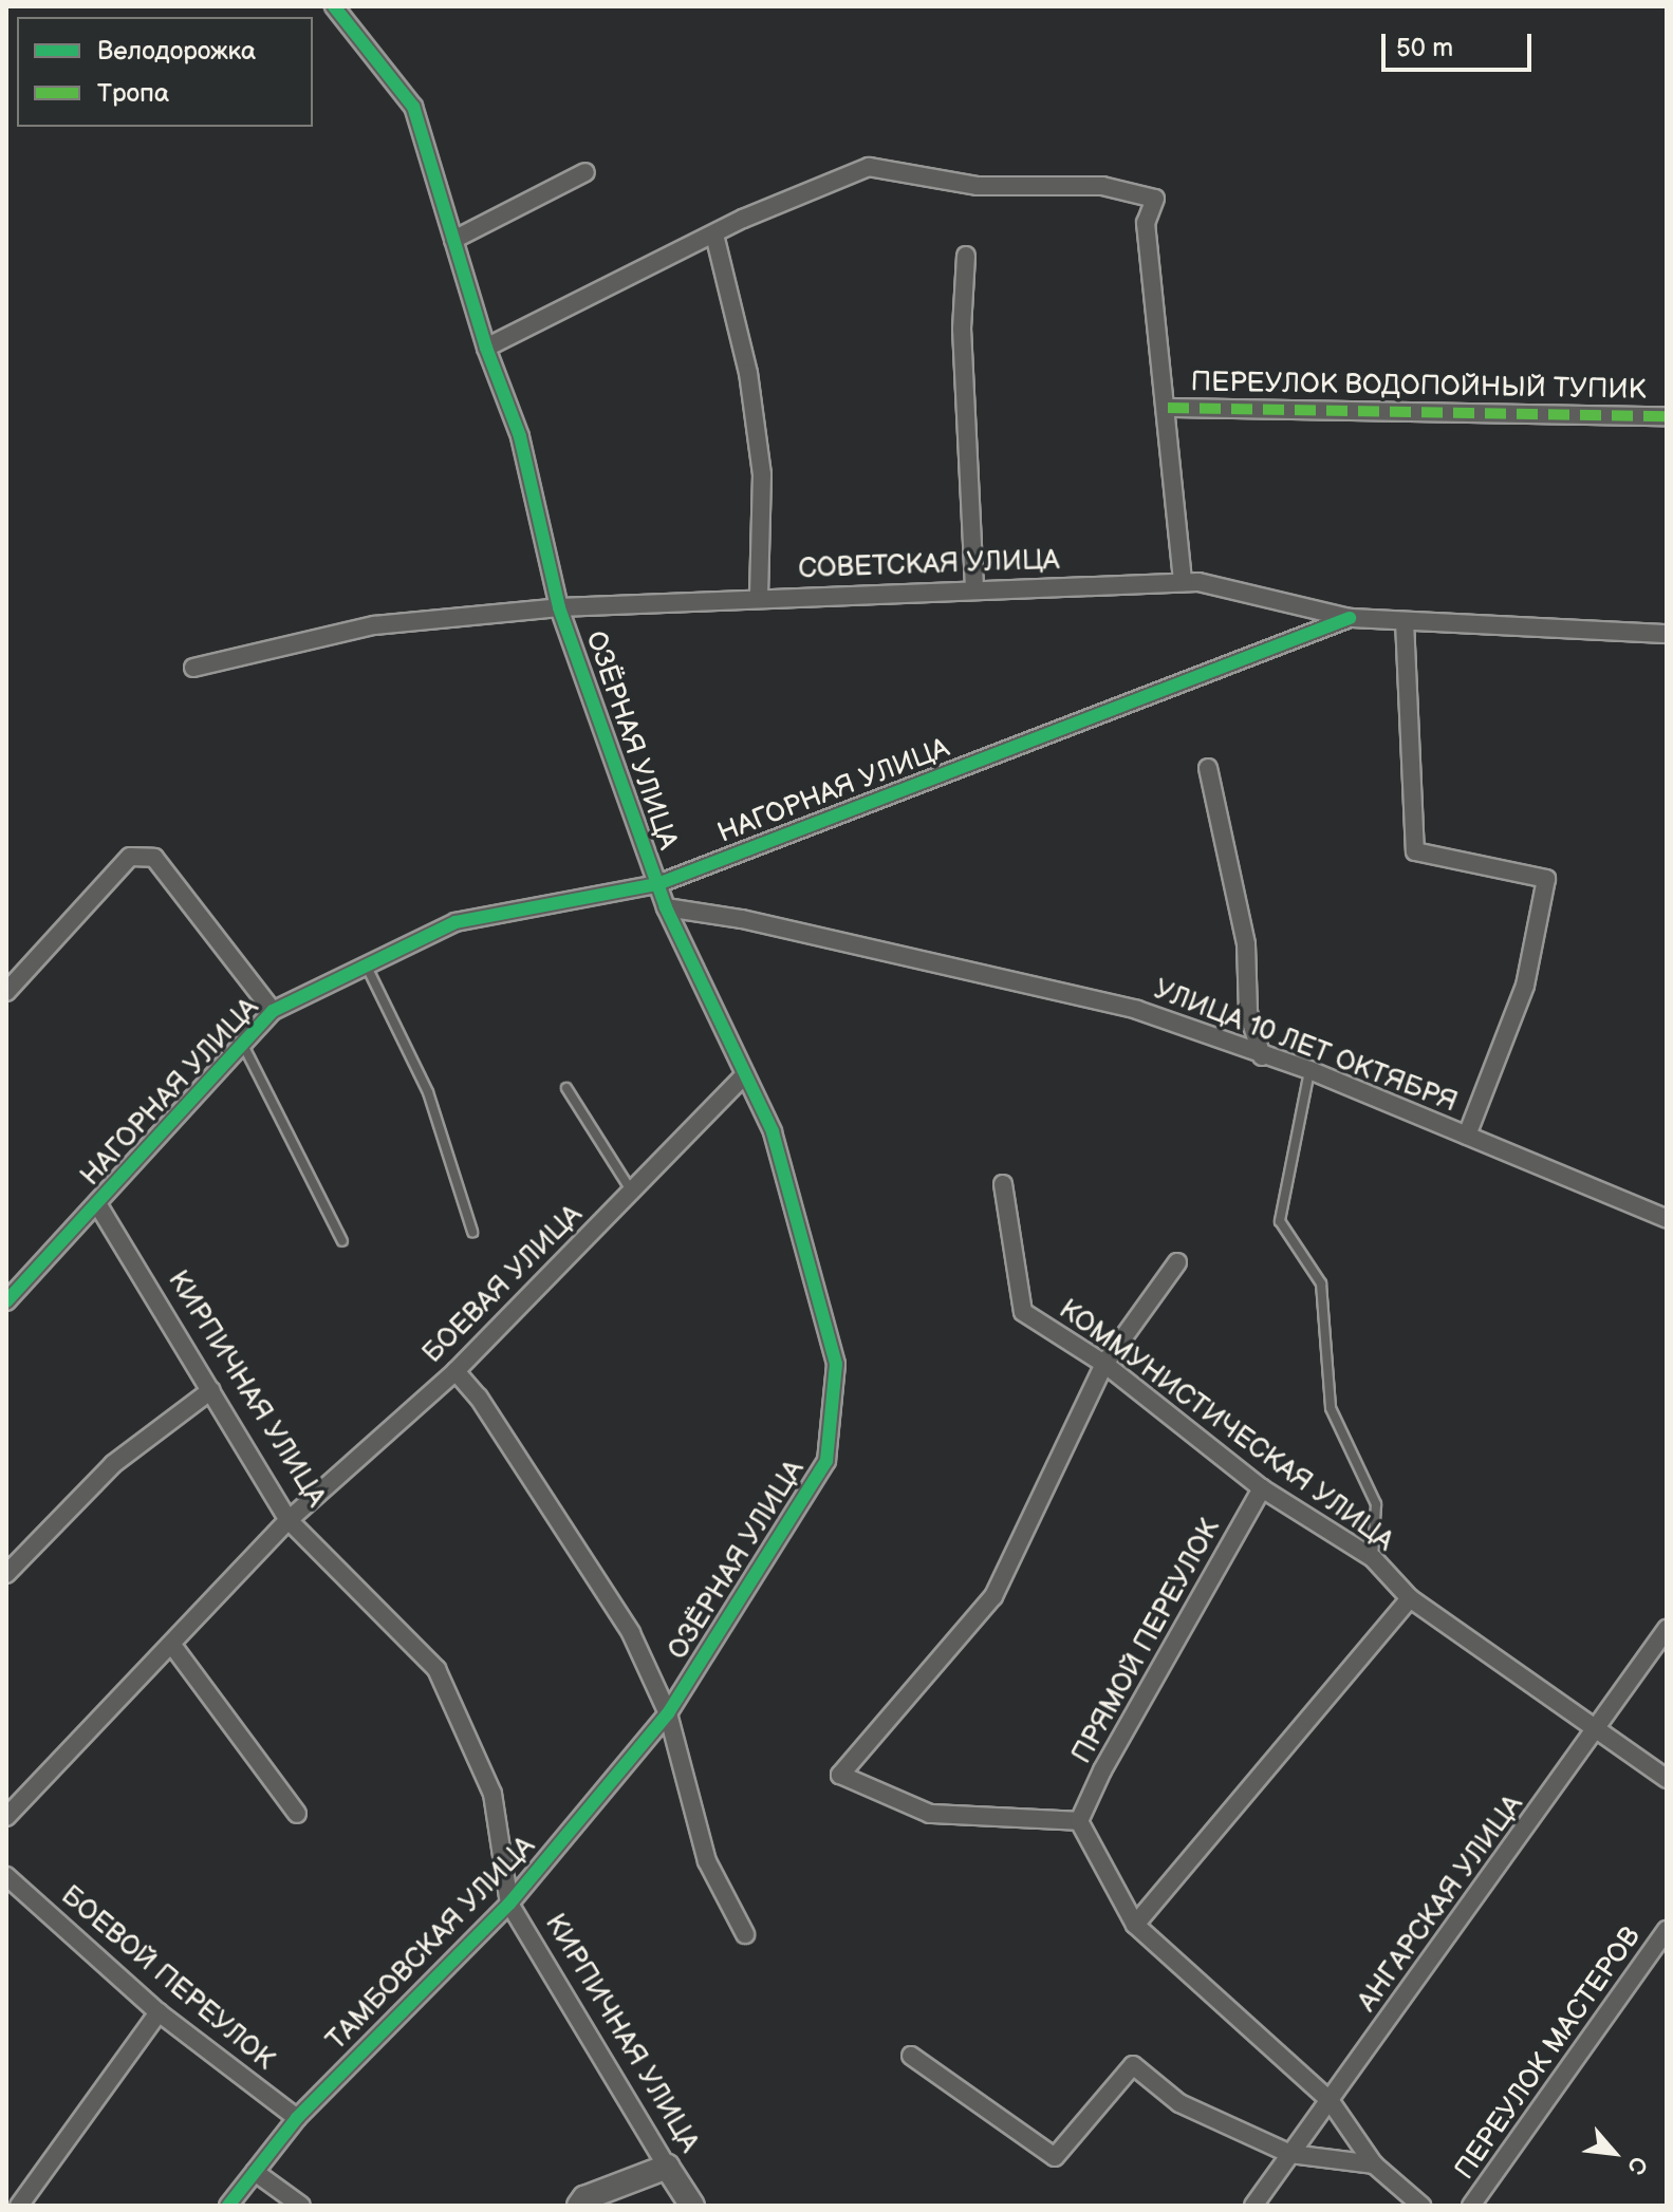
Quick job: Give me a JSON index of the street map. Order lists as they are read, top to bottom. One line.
{"streets":{"street":["ПЕРЕУЛОК ВОДОПОЙНЫЙ ТУПИК","СОВЕТСКАЯ УЛИЦА","ОЗЁРНАЯ УЛИЦА","НАГОРНАЯ УЛИЦА","УЛИЦА 10 ЛЕТ ОКТЯБРЯ","БОЕВАЯ УЛИЦА","КИРПИЧНАЯ УЛИЦА","КОММУНИСТИЧЕСКАЯ УЛИЦА","ПРЯМОЙ ПЕРЕУЛОК","АНГАРСКАЯ УЛИЦА","ТАМБОВСКАЯ УЛИЦА","БОЕВОЙ ПЕРЕУЛОК","ПЕРЕУЛОК МАСТЕРОВ"]},"crossings":[["СОВЕТСКАЯ УЛИЦА","ОЗЁРНАЯ УЛИЦА"],["СОВЕТСКАЯ УЛИЦА","НАГОРНАЯ УЛИЦА"],["ОЗЁРНАЯ УЛИЦА","НАГОРНАЯ УЛИЦА"],["ОЗЁРНАЯ УЛИЦА","УЛИЦА 10 ЛЕТ ОКТЯБРЯ"],["ОЗЁРНАЯ УЛИЦА","БОЕВАЯ УЛИЦА"],["ОЗЁРНАЯ УЛИЦА","ТАМБОВСКАЯ УЛИЦА"],["НАГОРНАЯ УЛИЦА","КИРПИЧНАЯ УЛИЦА"],["БОЕВАЯ УЛИЦА","КИРПИЧНАЯ УЛИЦА"],["КИРПИЧНАЯ УЛИЦА","ТАМБОВСКАЯ УЛИЦА"],["КОММУНИСТИЧЕСКАЯ УЛИЦА","ПРЯМОЙ ПЕРЕУЛОК"],["КОММУНИСТИЧЕСКАЯ УЛИЦА","АНГАРСКАЯ УЛИЦА"],["ТАМБОВСКАЯ УЛИЦА","БОЕВОЙ ПЕРЕУЛОК"]],"legend":["Велодорожка","Тропа"],"scale_bar":"50 m","north":"bottom right"}
